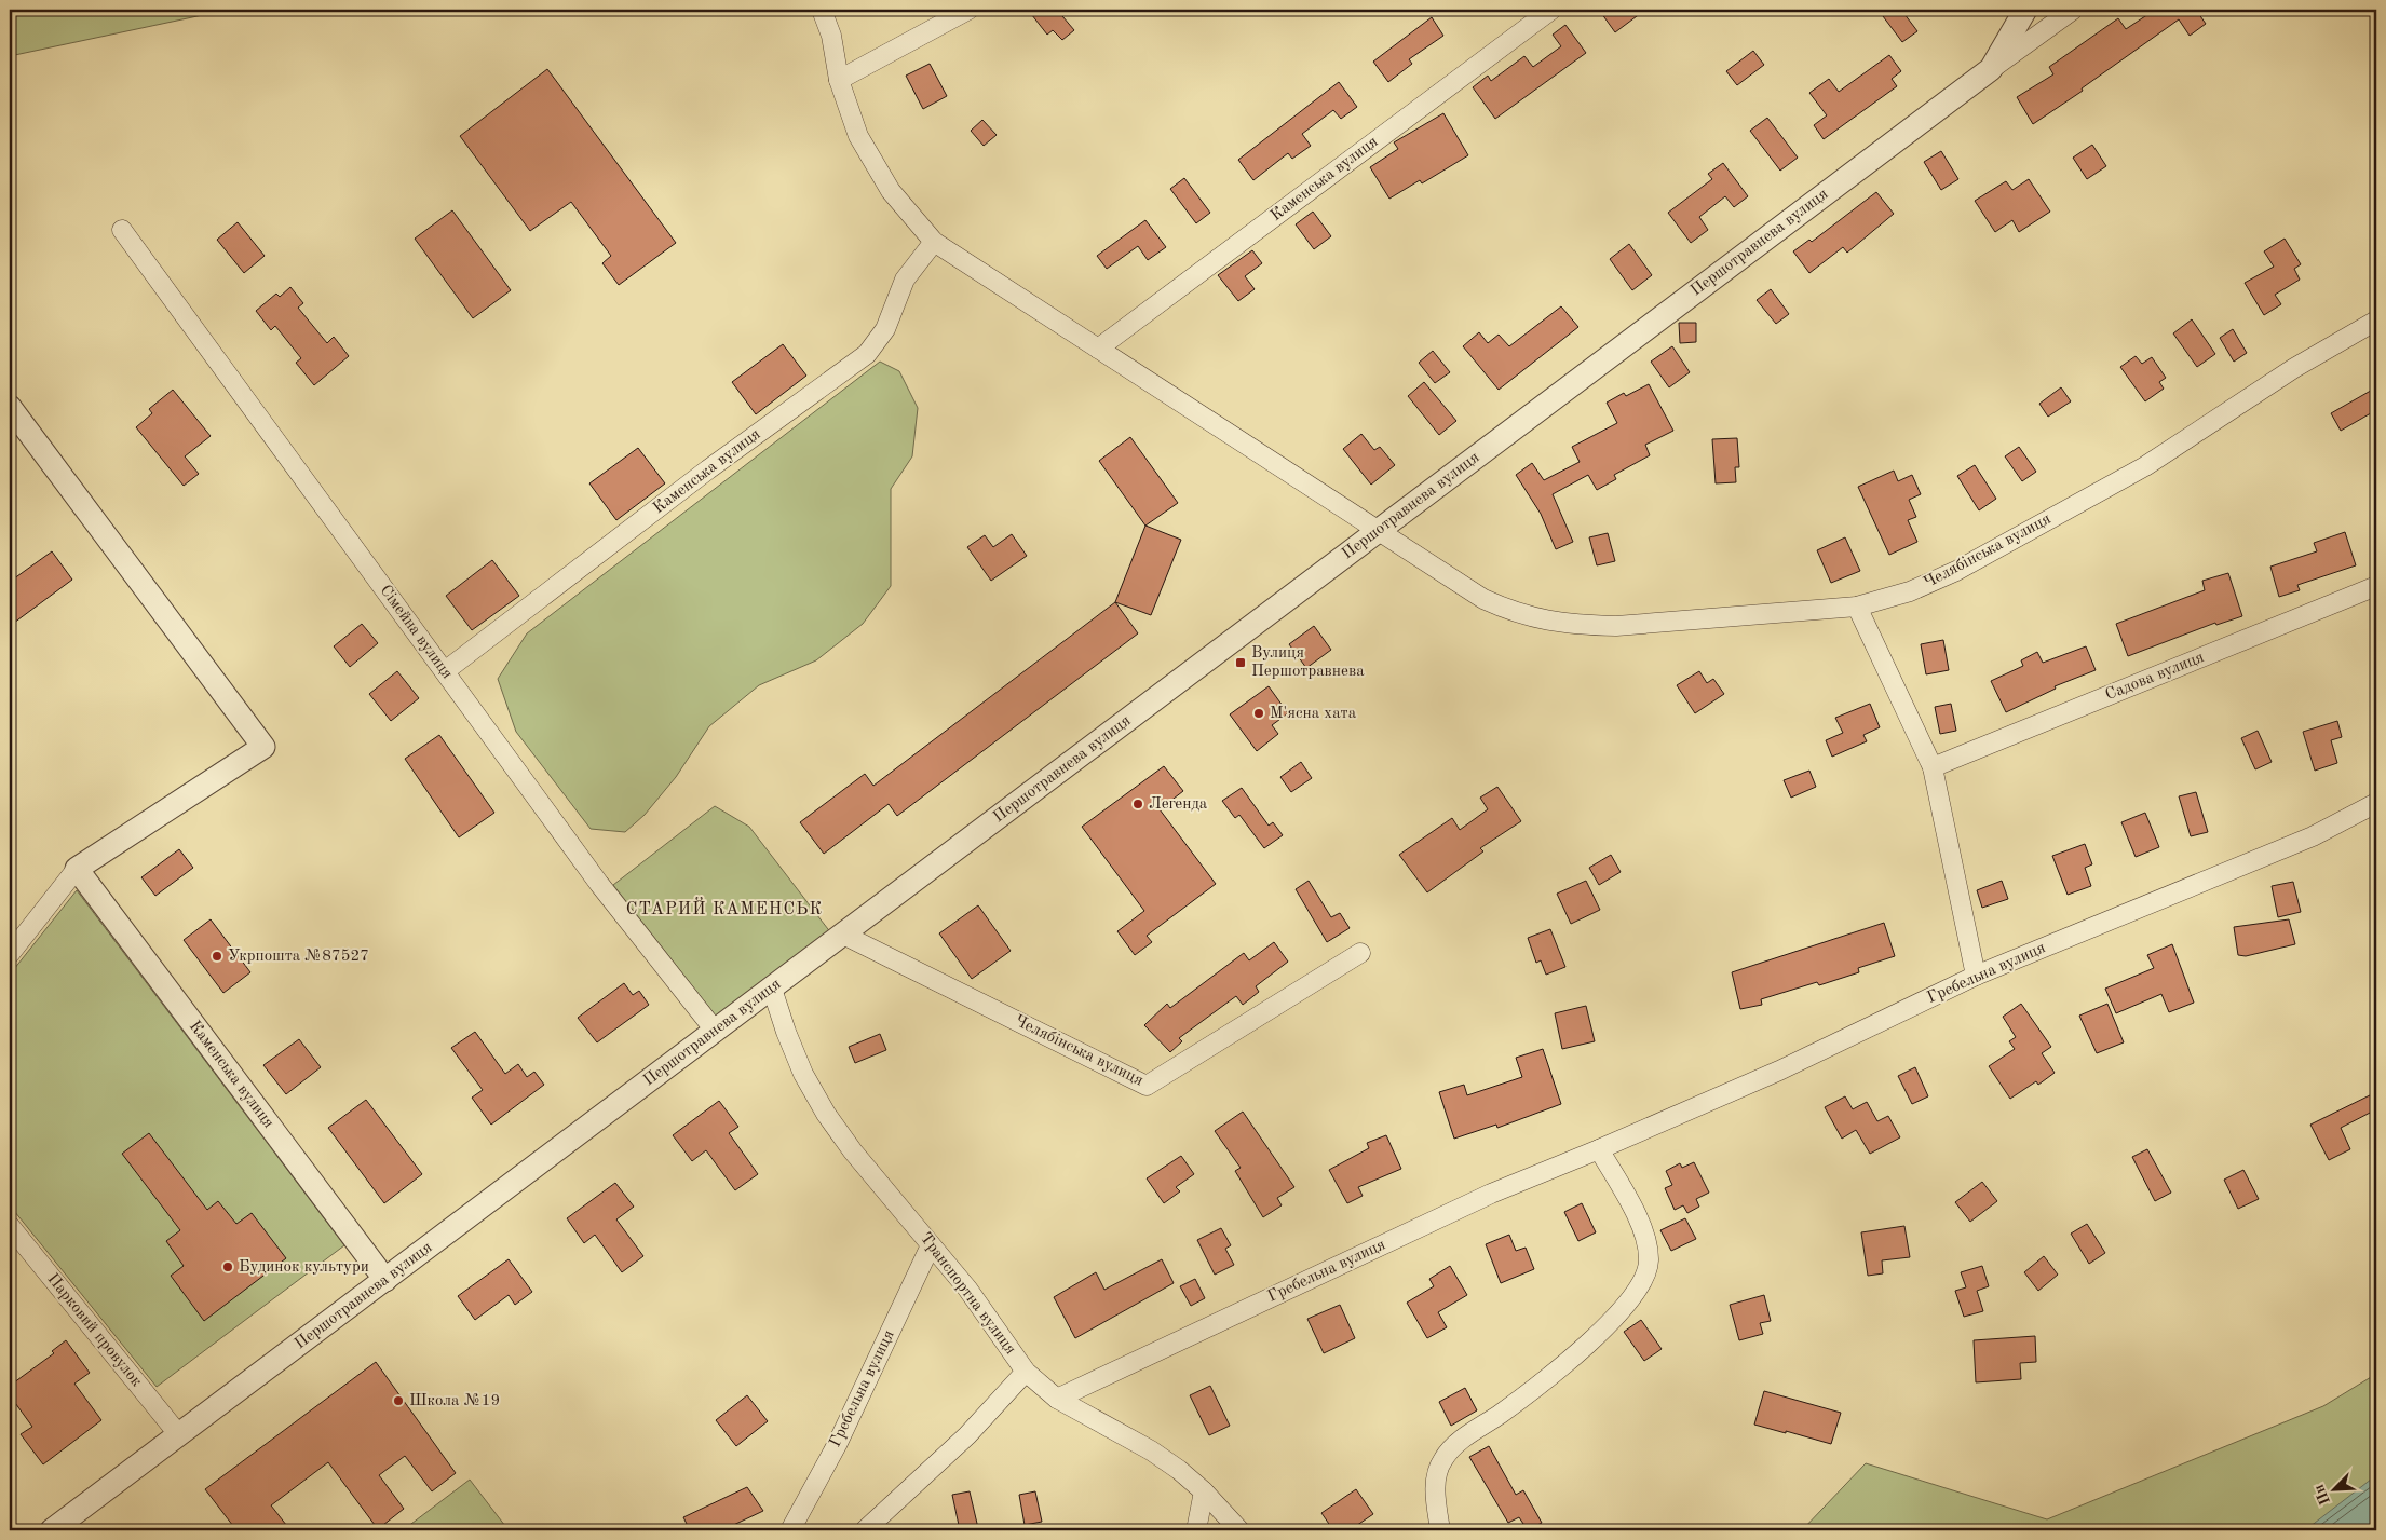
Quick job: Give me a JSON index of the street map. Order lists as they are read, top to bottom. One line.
{"streets":{"street":["Каменська вулиця","Першотравнева вулиця","Челябінська вулиця","Сімейна вулиця","Садова вулиця","Гребельна вулиця","Транспортна вулиця","Парковий провулок"]},"crossings":[["Каменська вулиця","Першотравнева вулиця"],["Каменська вулиця","Челябінська вулиця"],["Каменська вулиця","Сімейна вулиця"],["Першотравнева вулиця","Челябінська вулиця"],["Першотравнева вулиця","Сімейна вулиця"],["Першотравнева вулиця","Транспортна вулиця"],["Першотравнева вулиця","Парковий провулок"],["Гребельна вулиця","Транспортна вулиця"]],"districts":["СТАРИЙ КАМЕНСЬК"],"places":{"transit":["Вулиця Першотравнева"],"other":["М'ясна хата","Легенда","Укрпошта №87527","Будинок культури","Школа №19"]},"north":"bottom left"}
